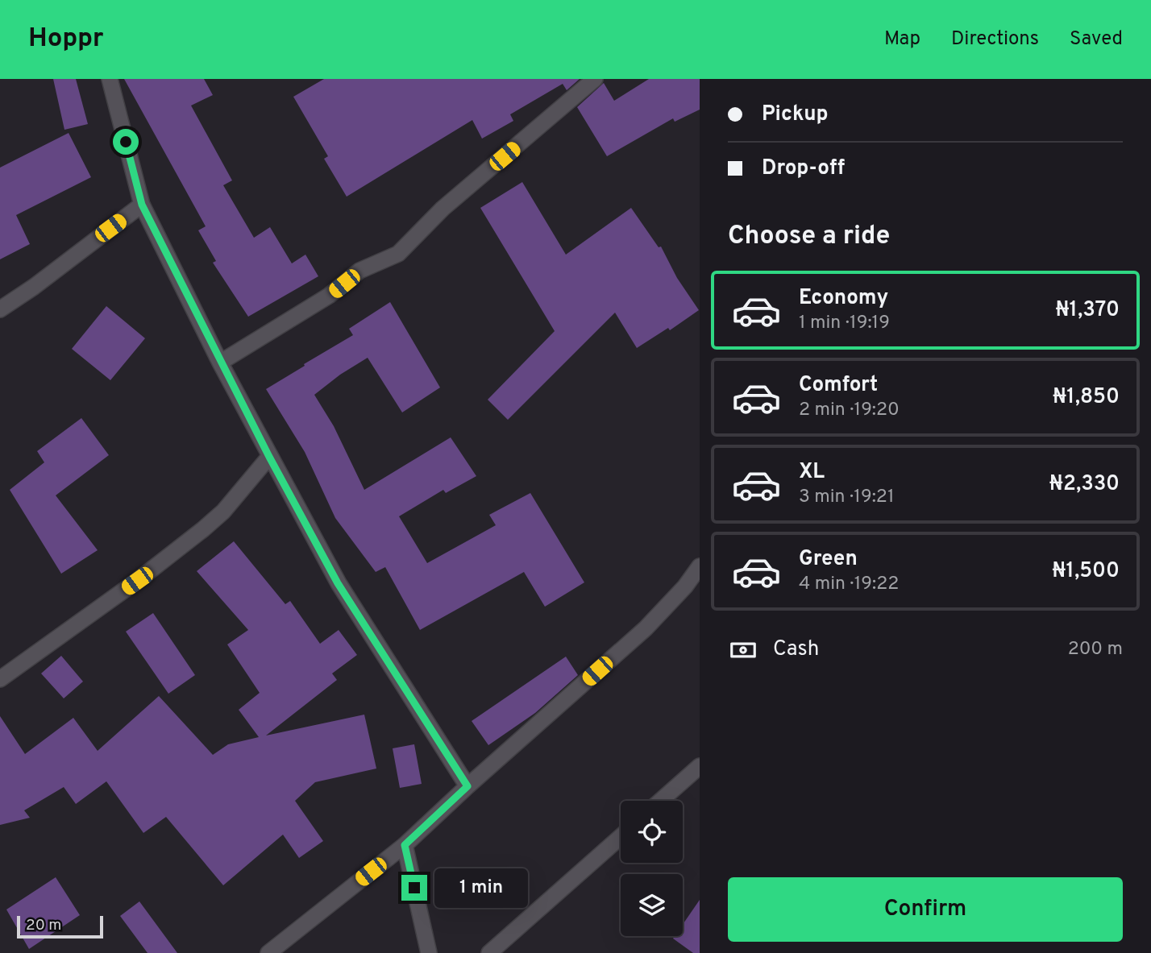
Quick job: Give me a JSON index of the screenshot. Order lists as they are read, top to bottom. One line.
{"scale_bar":"20 m","page":{"header":"Hoppr","nav":["Map","Directions","Saved"],"banner":["Pickup","Drop-off"],"heading":"Choose a ride","list":[{"name":"Economy","note":"1 min · 19:19","value":"₦1,370"},{"name":"Comfort","note":"2 min · 19:20","value":"₦1,850"},{"name":"XL","note":"3 min · 19:21","value":"₦2,330"},{"name":"Green","note":"4 min · 19:22","value":"₦1,500"}],"pay":["Cash","200 m"],"buttons":"Confirm","bubble":"1 min","scale":"20 m"}}
